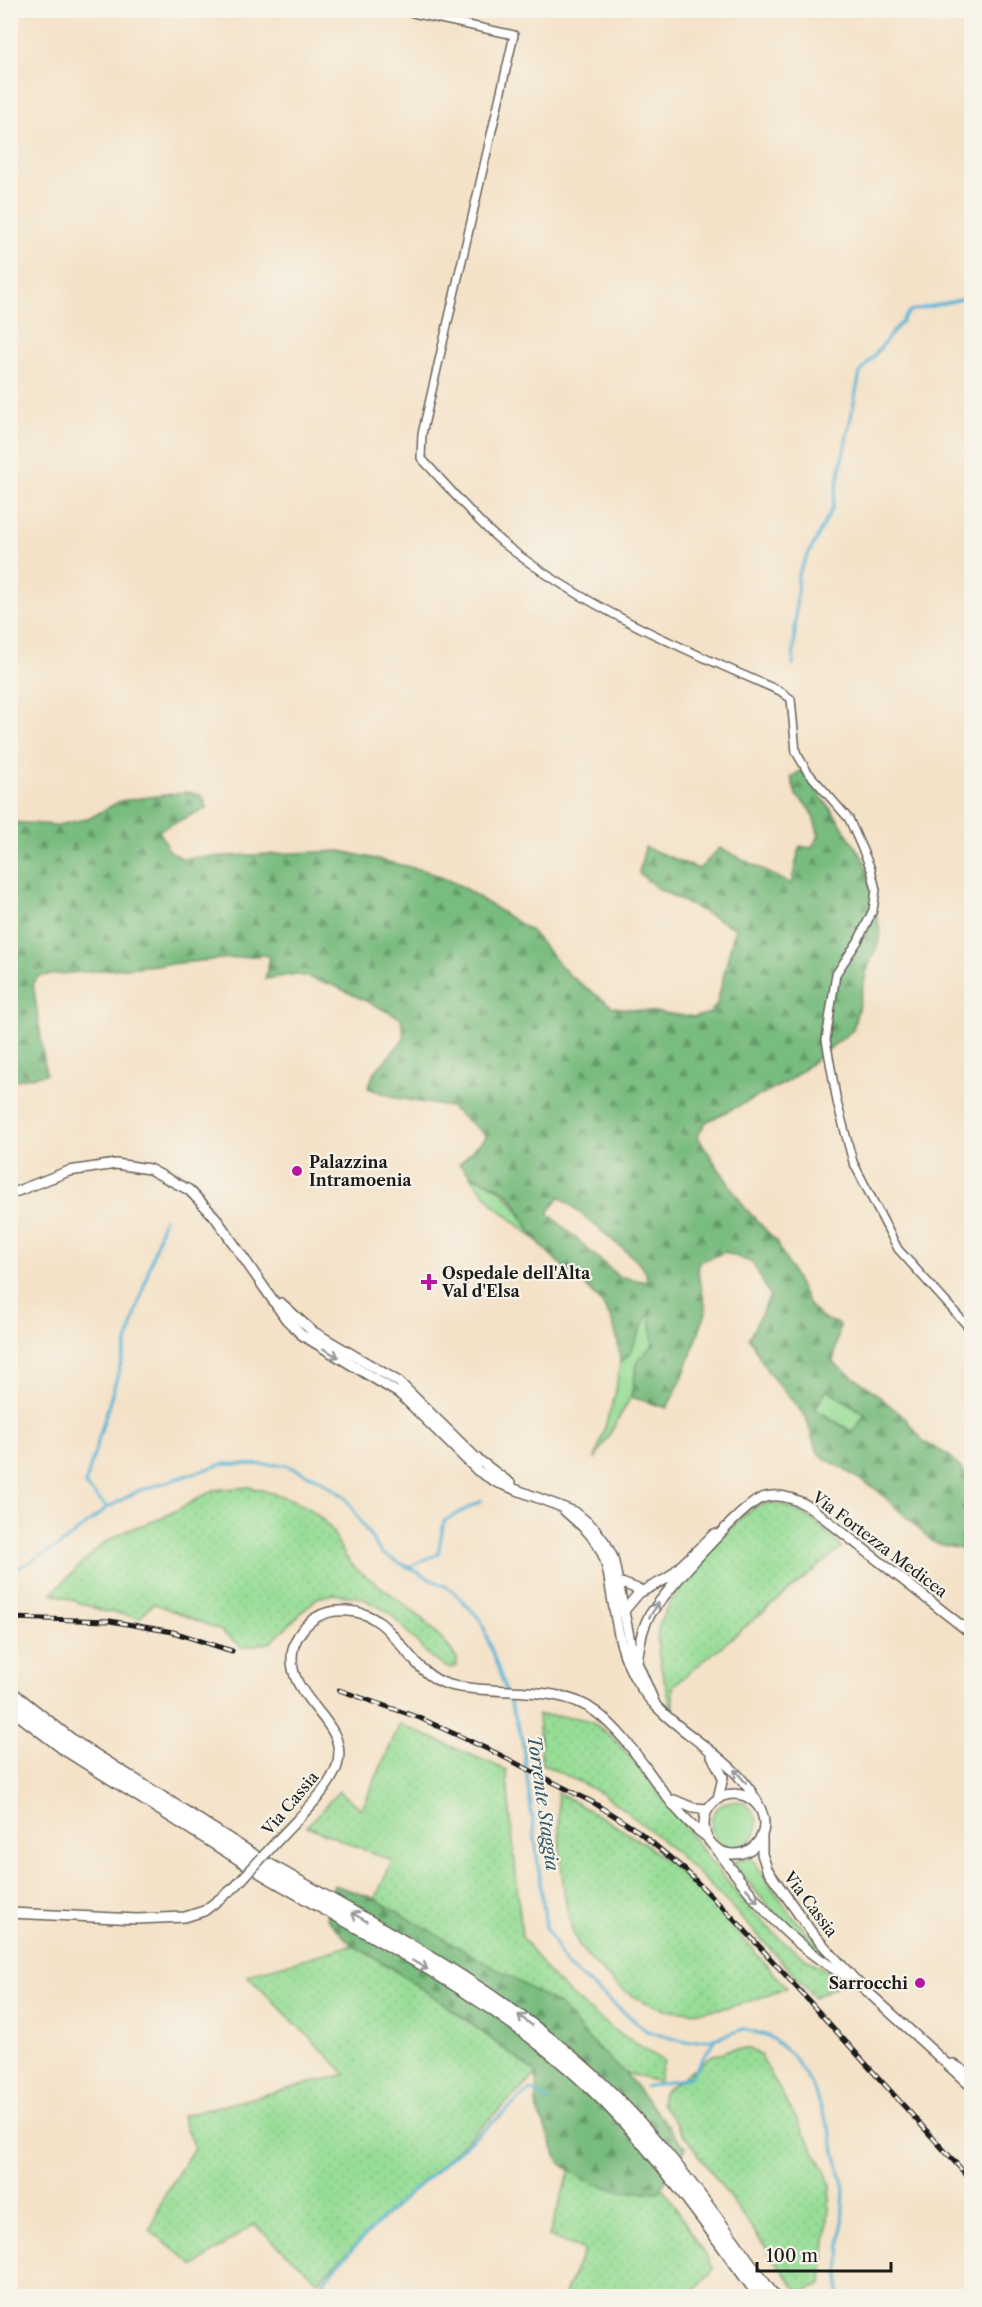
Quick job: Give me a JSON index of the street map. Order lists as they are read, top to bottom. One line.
{"streets":{"main road":["Via Fortezza Medicea","Via Cassia"]},"water":["Torrente Staggia"],"places":{"other":["Palazzina Intramoenia","Sarrocchi"],"health":["Ospedale dell'Alta Val d'Elsa"]},"scale_bar":"100 m"}
